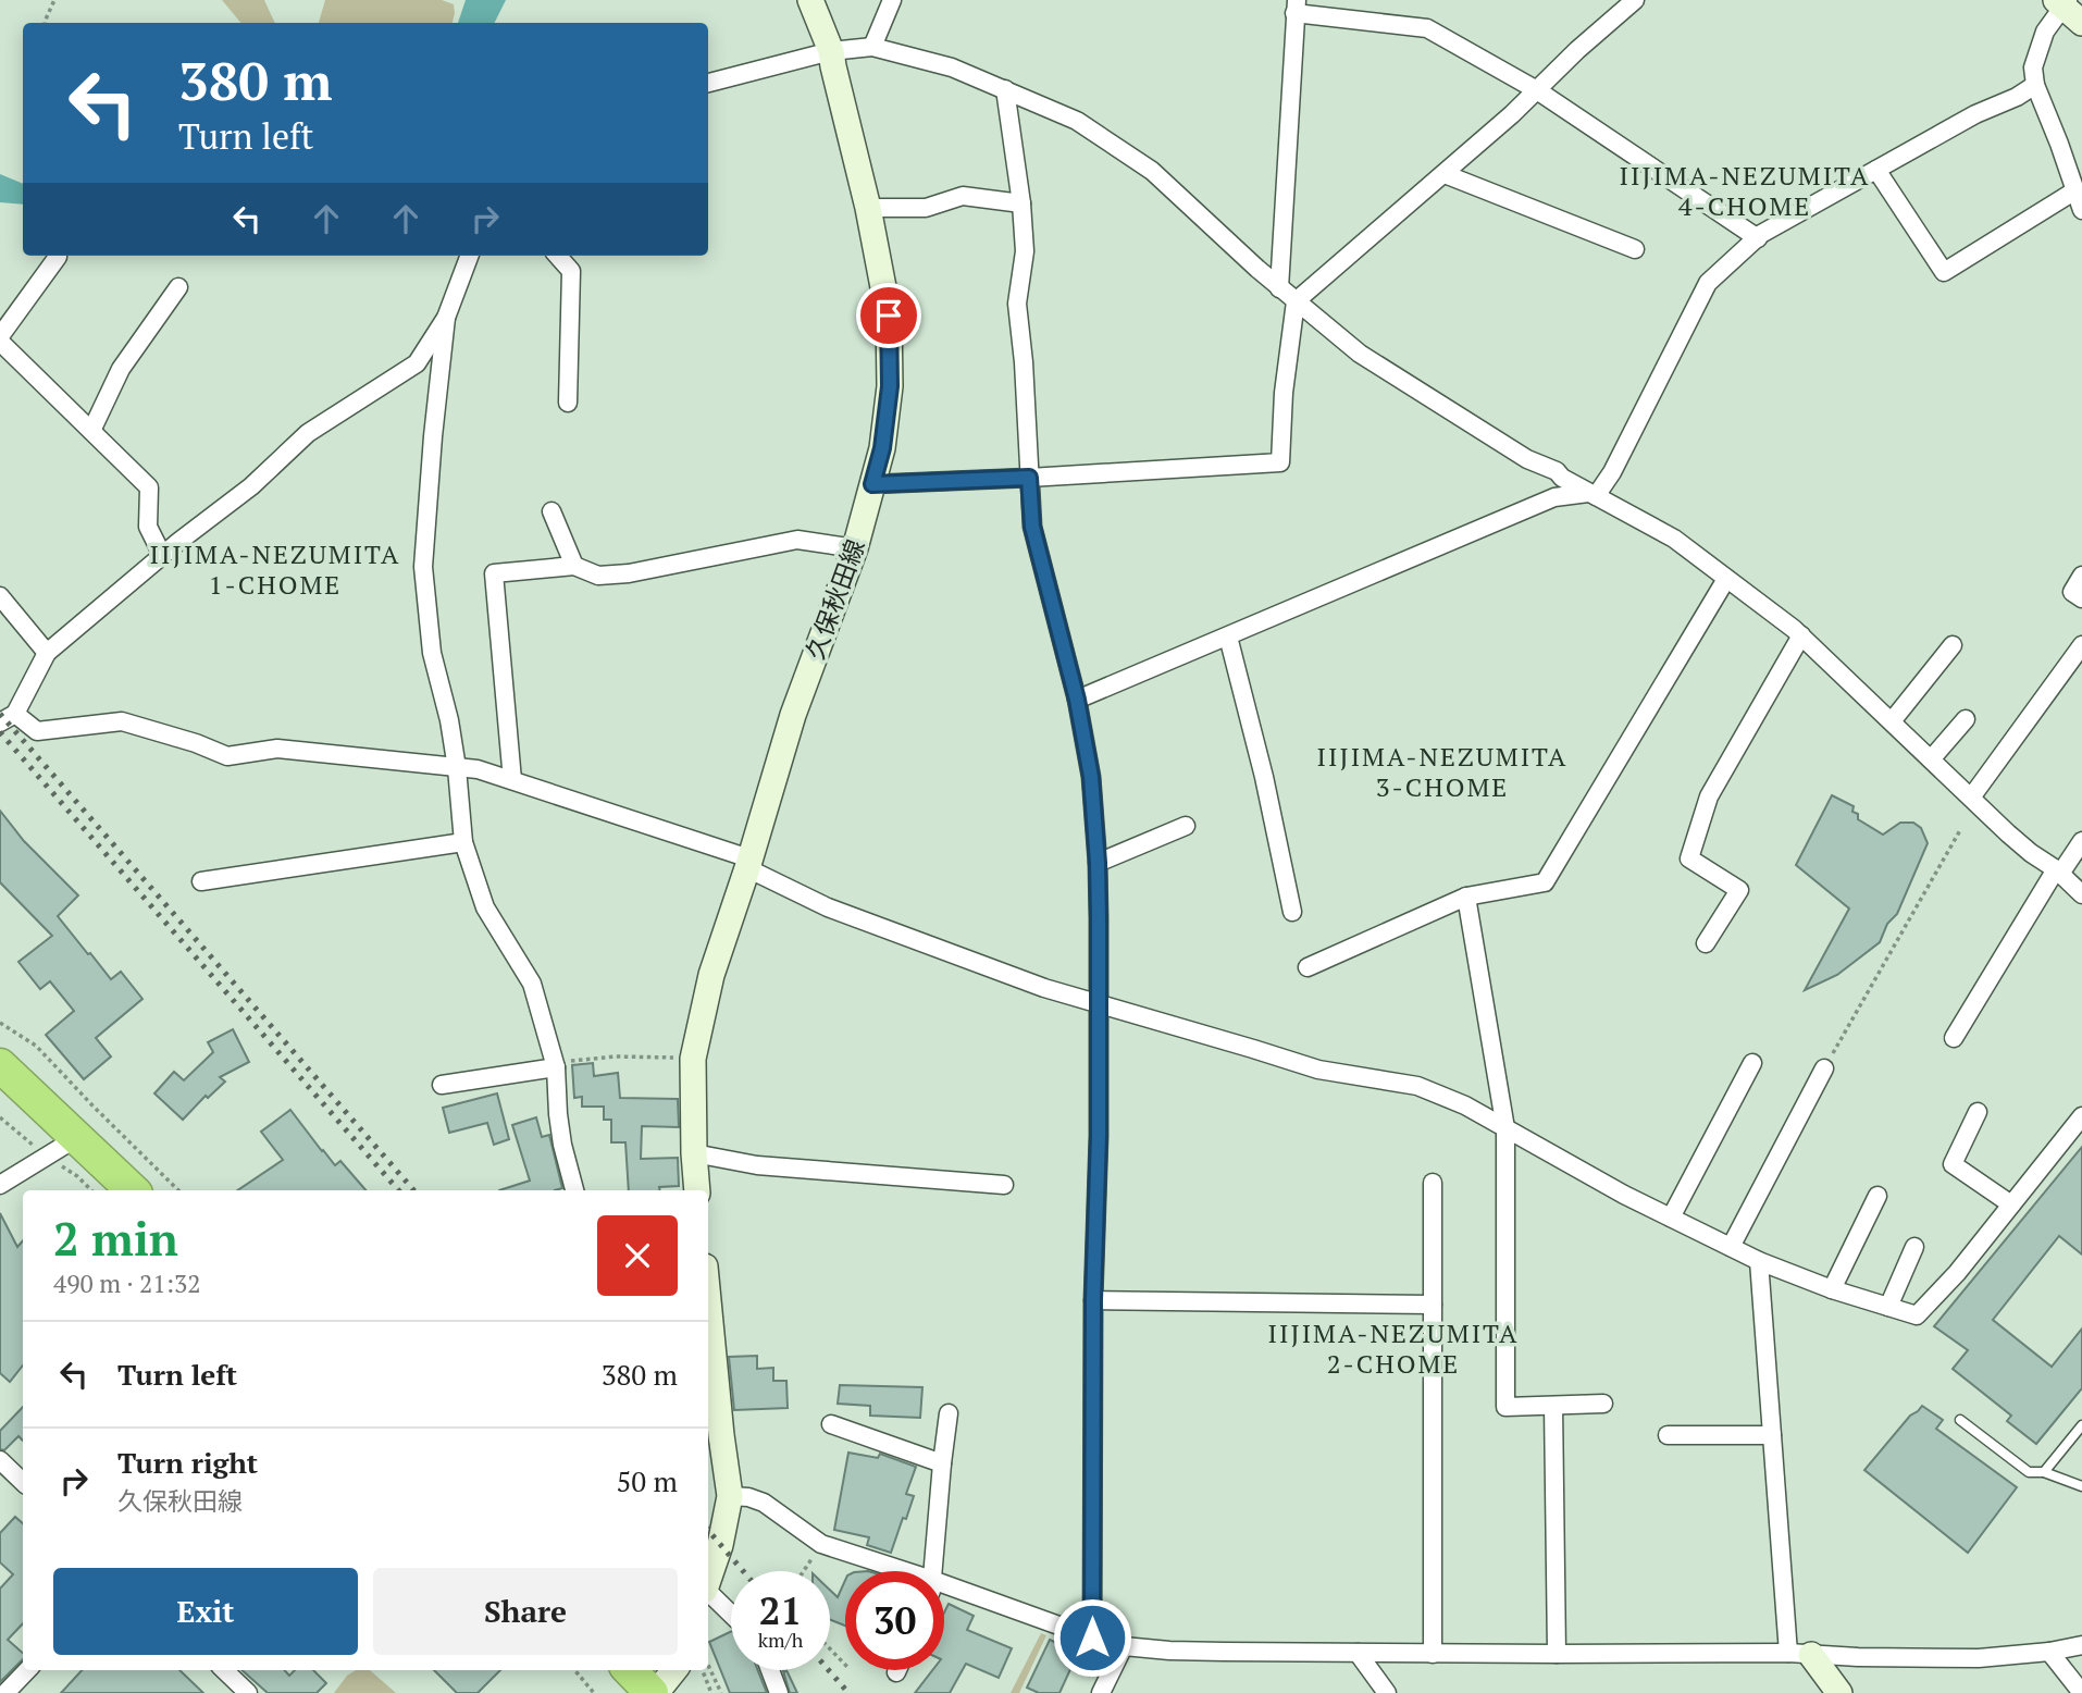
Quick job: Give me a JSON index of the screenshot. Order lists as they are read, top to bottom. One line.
{"streets":{"main road":["久保秋田線"]},"districts":["IIJIMA-NEZUMITA 4-CHOME","IIJIMA-NEZUMITA 1-CHOME","IIJIMA-NEZUMITA 3-CHOME","IIJIMA-NEZUMITA 2-CHOME"],"page":{"turn":["380 m","Turn left"],"heading":["2 min","490 m · 21:32"],"list":[{"name":"Turn left","value":"380 m"},{"name":"Turn right","note":"久保秋田線","value":"50 m"}],"buttons":["Exit","Share"],"speed":"21 km/h","limit":"30"}}
